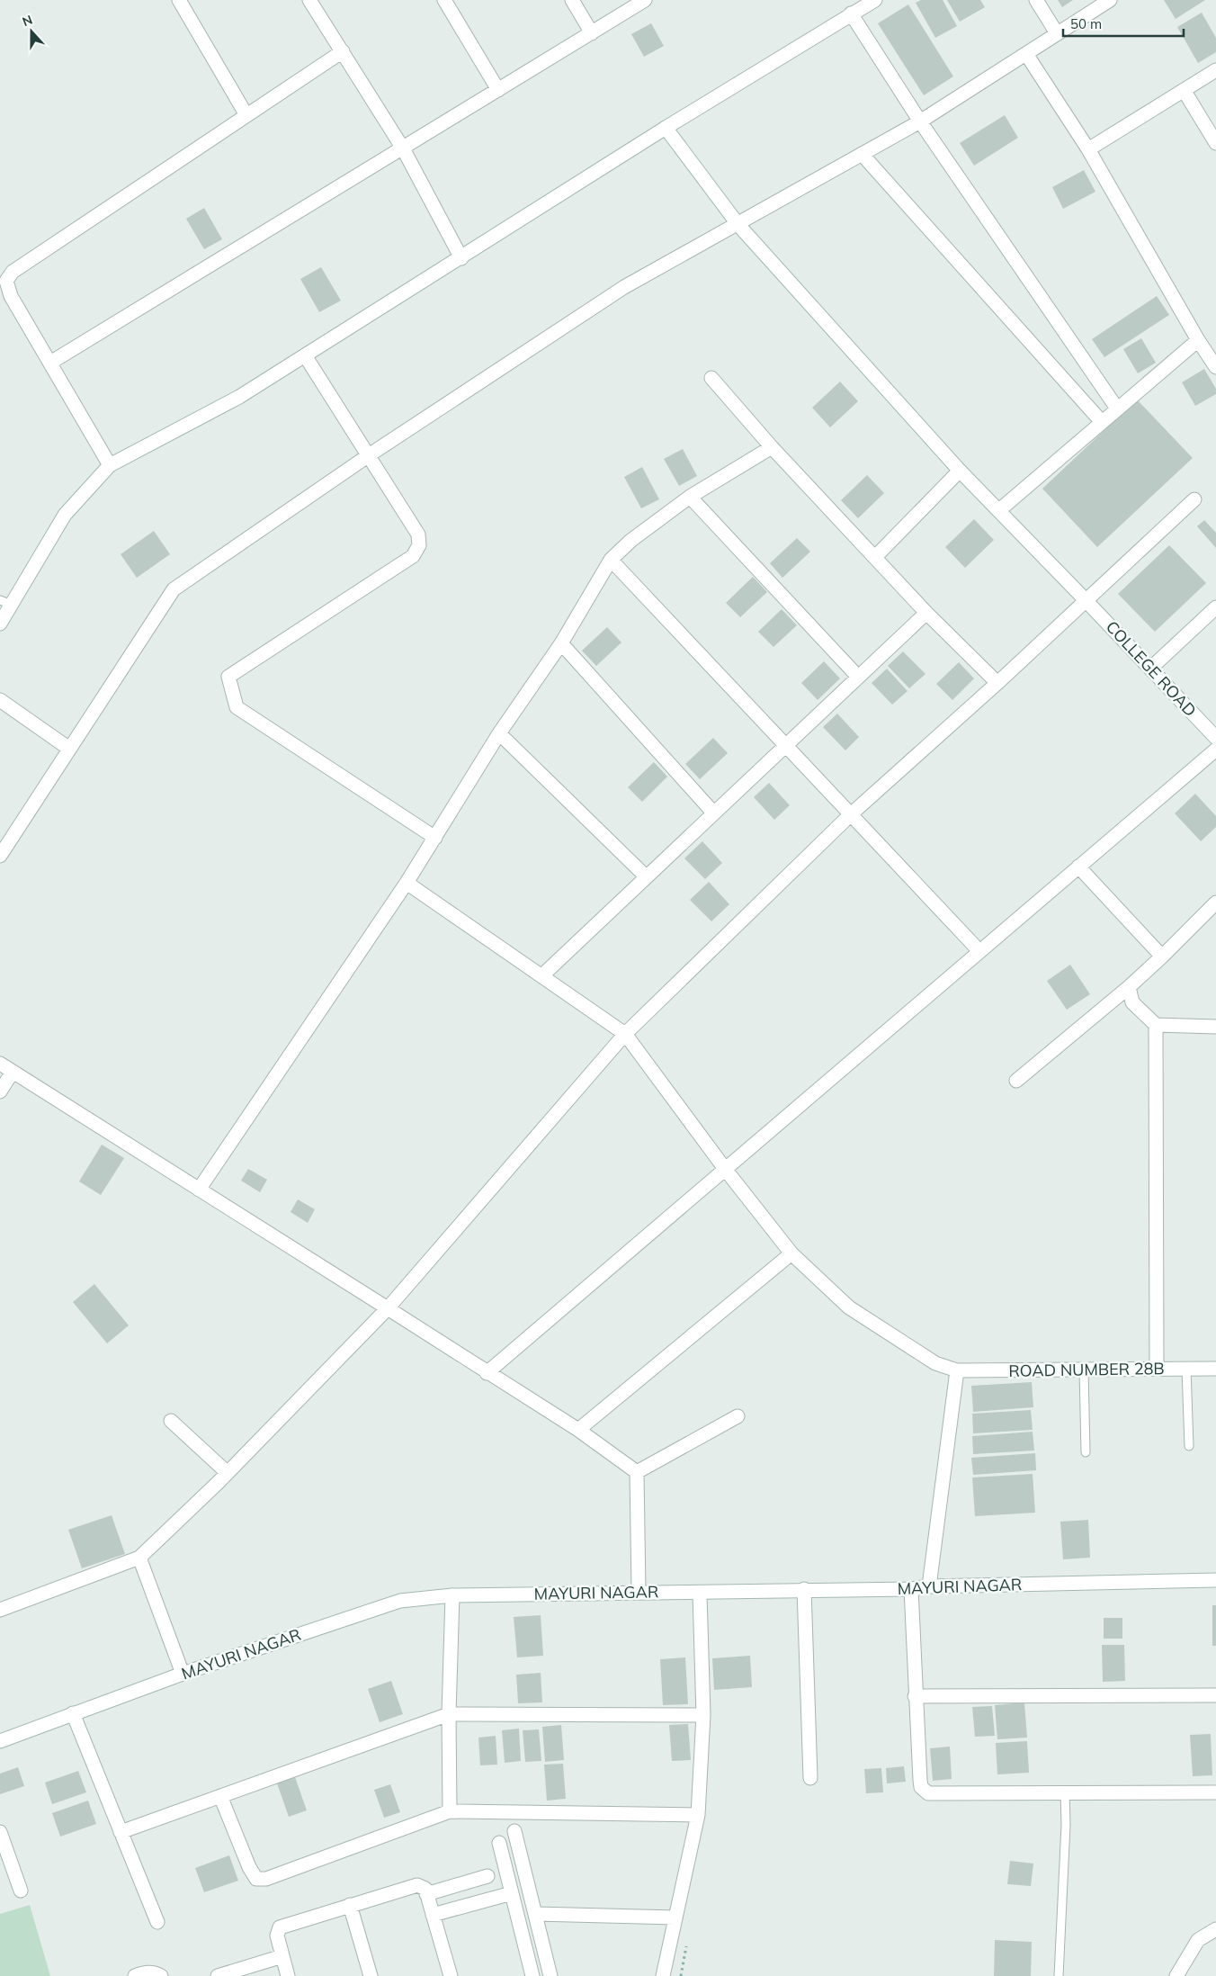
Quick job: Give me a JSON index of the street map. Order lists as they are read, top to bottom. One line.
{"streets":{"street":["COLLEGE ROAD","ROAD NUMBER 28B","MAYURI NAGAR"]},"scale_bar":"50 m","north":"top"}
